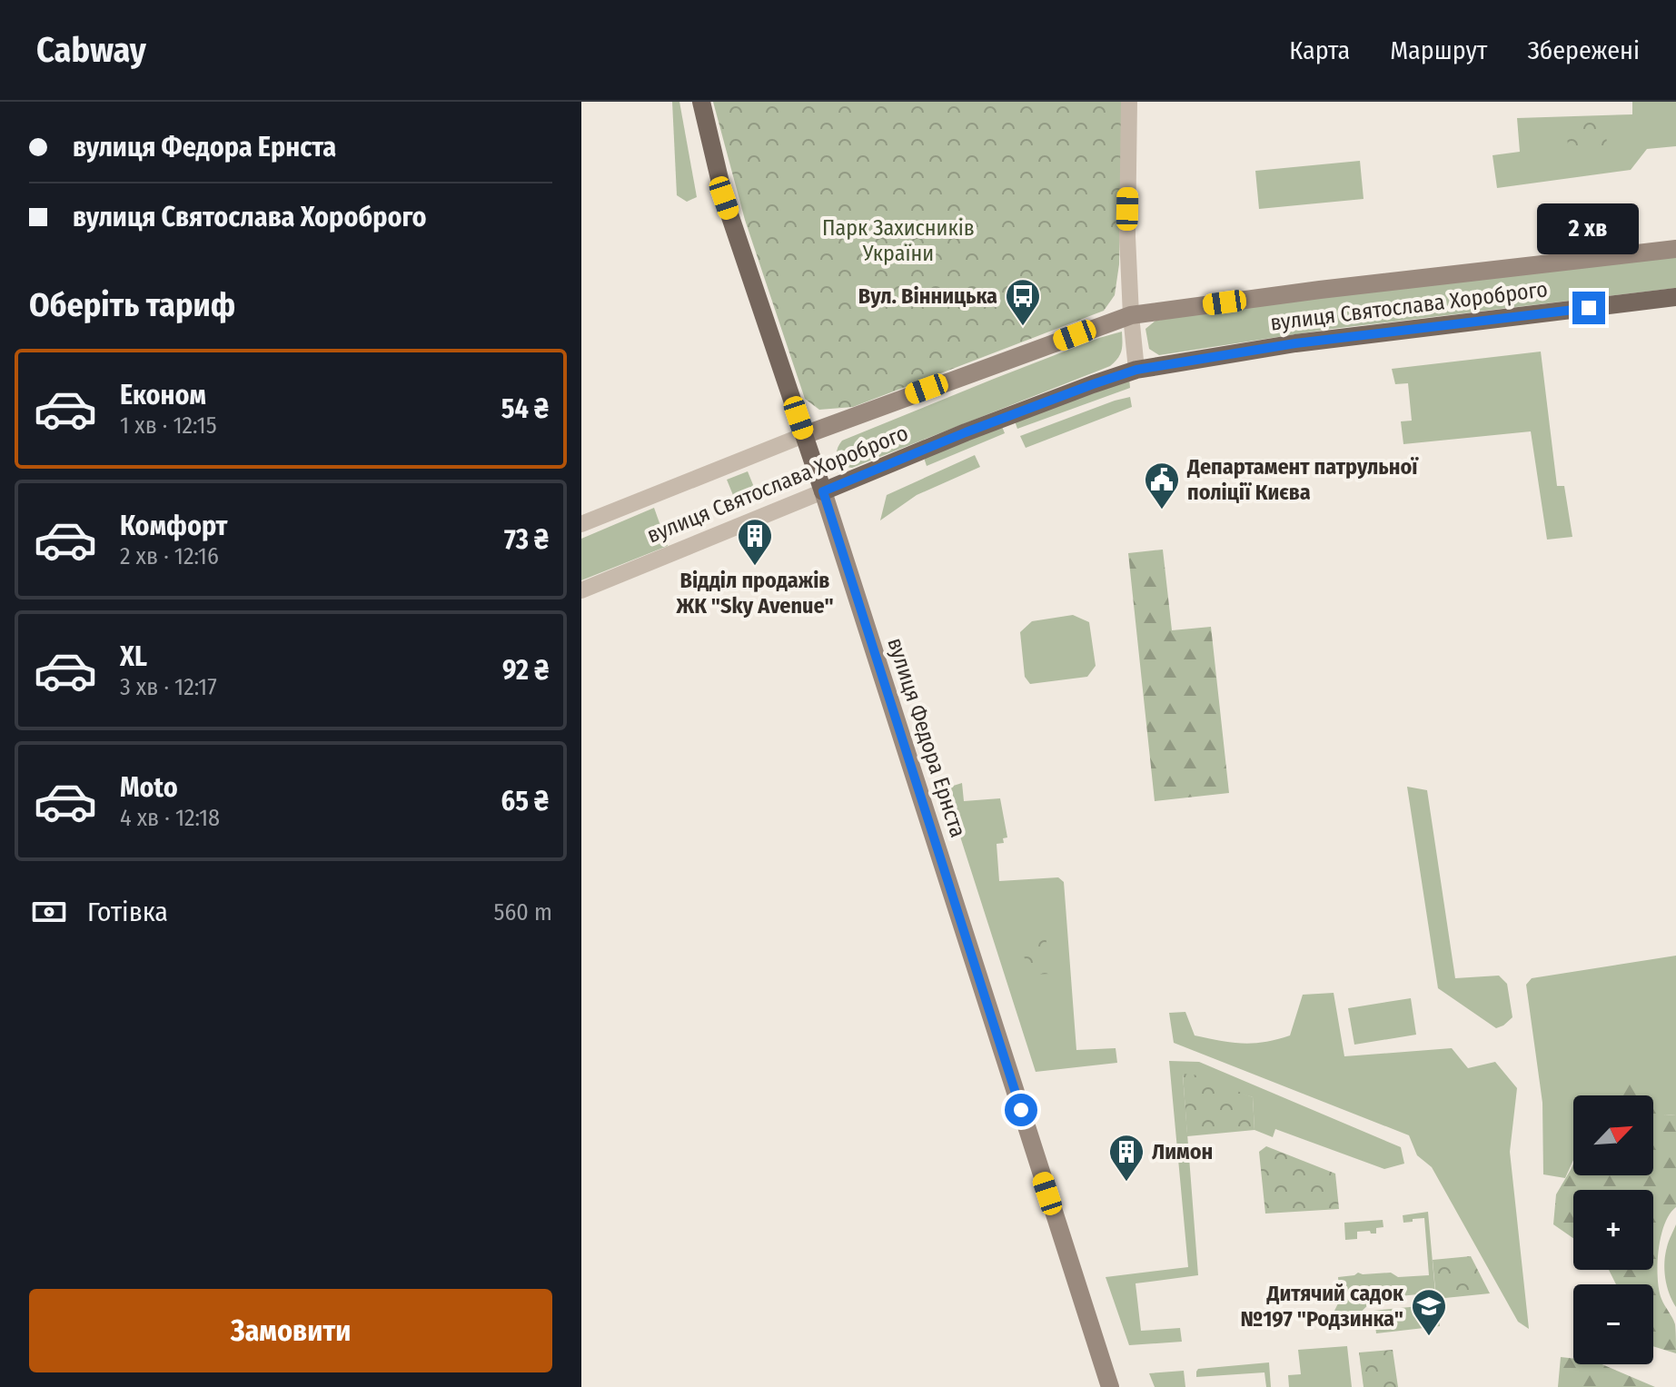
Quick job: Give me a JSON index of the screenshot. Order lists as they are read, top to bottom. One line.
{"streets":{"main road":["вулиця Святослава Хороброго","вулиця Федора Ернста"]},"crossings":[["вулиця Святослава Хороброго","вулиця Федора Ернста"]],"parks":["Парк Захисників України"],"places":{"bus stop":["Вул. Вінницька"],"public building":["Департамент патрульної поліції Києва"],"building":["Відділ продажів ЖК \"Sky Avenue\"","Лимон"],"school or university":["Дитячий садок №197 \"Родзинка\""]},"north":"top right","page":{"header":"Cabway","nav":["Карта","Маршрут","Збережені"],"banner":["вулиця Федора Ернста","вулиця Святослава Хороброго"],"bubble":"2 хв","heading":"Оберіть тариф","list":[{"name":"Економ","note":"1 хв · 12:15","value":"54 ₴"},{"name":"Комфорт","note":"2 хв · 12:16","value":"73 ₴"},{"name":"XL","note":"3 хв · 12:17","value":"92 ₴"},{"name":"Moto","note":"4 хв · 12:18","value":"65 ₴"}],"pay":["Готівка","560 m"],"map_buttons":["+","−"],"buttons":"Замовити"}}
